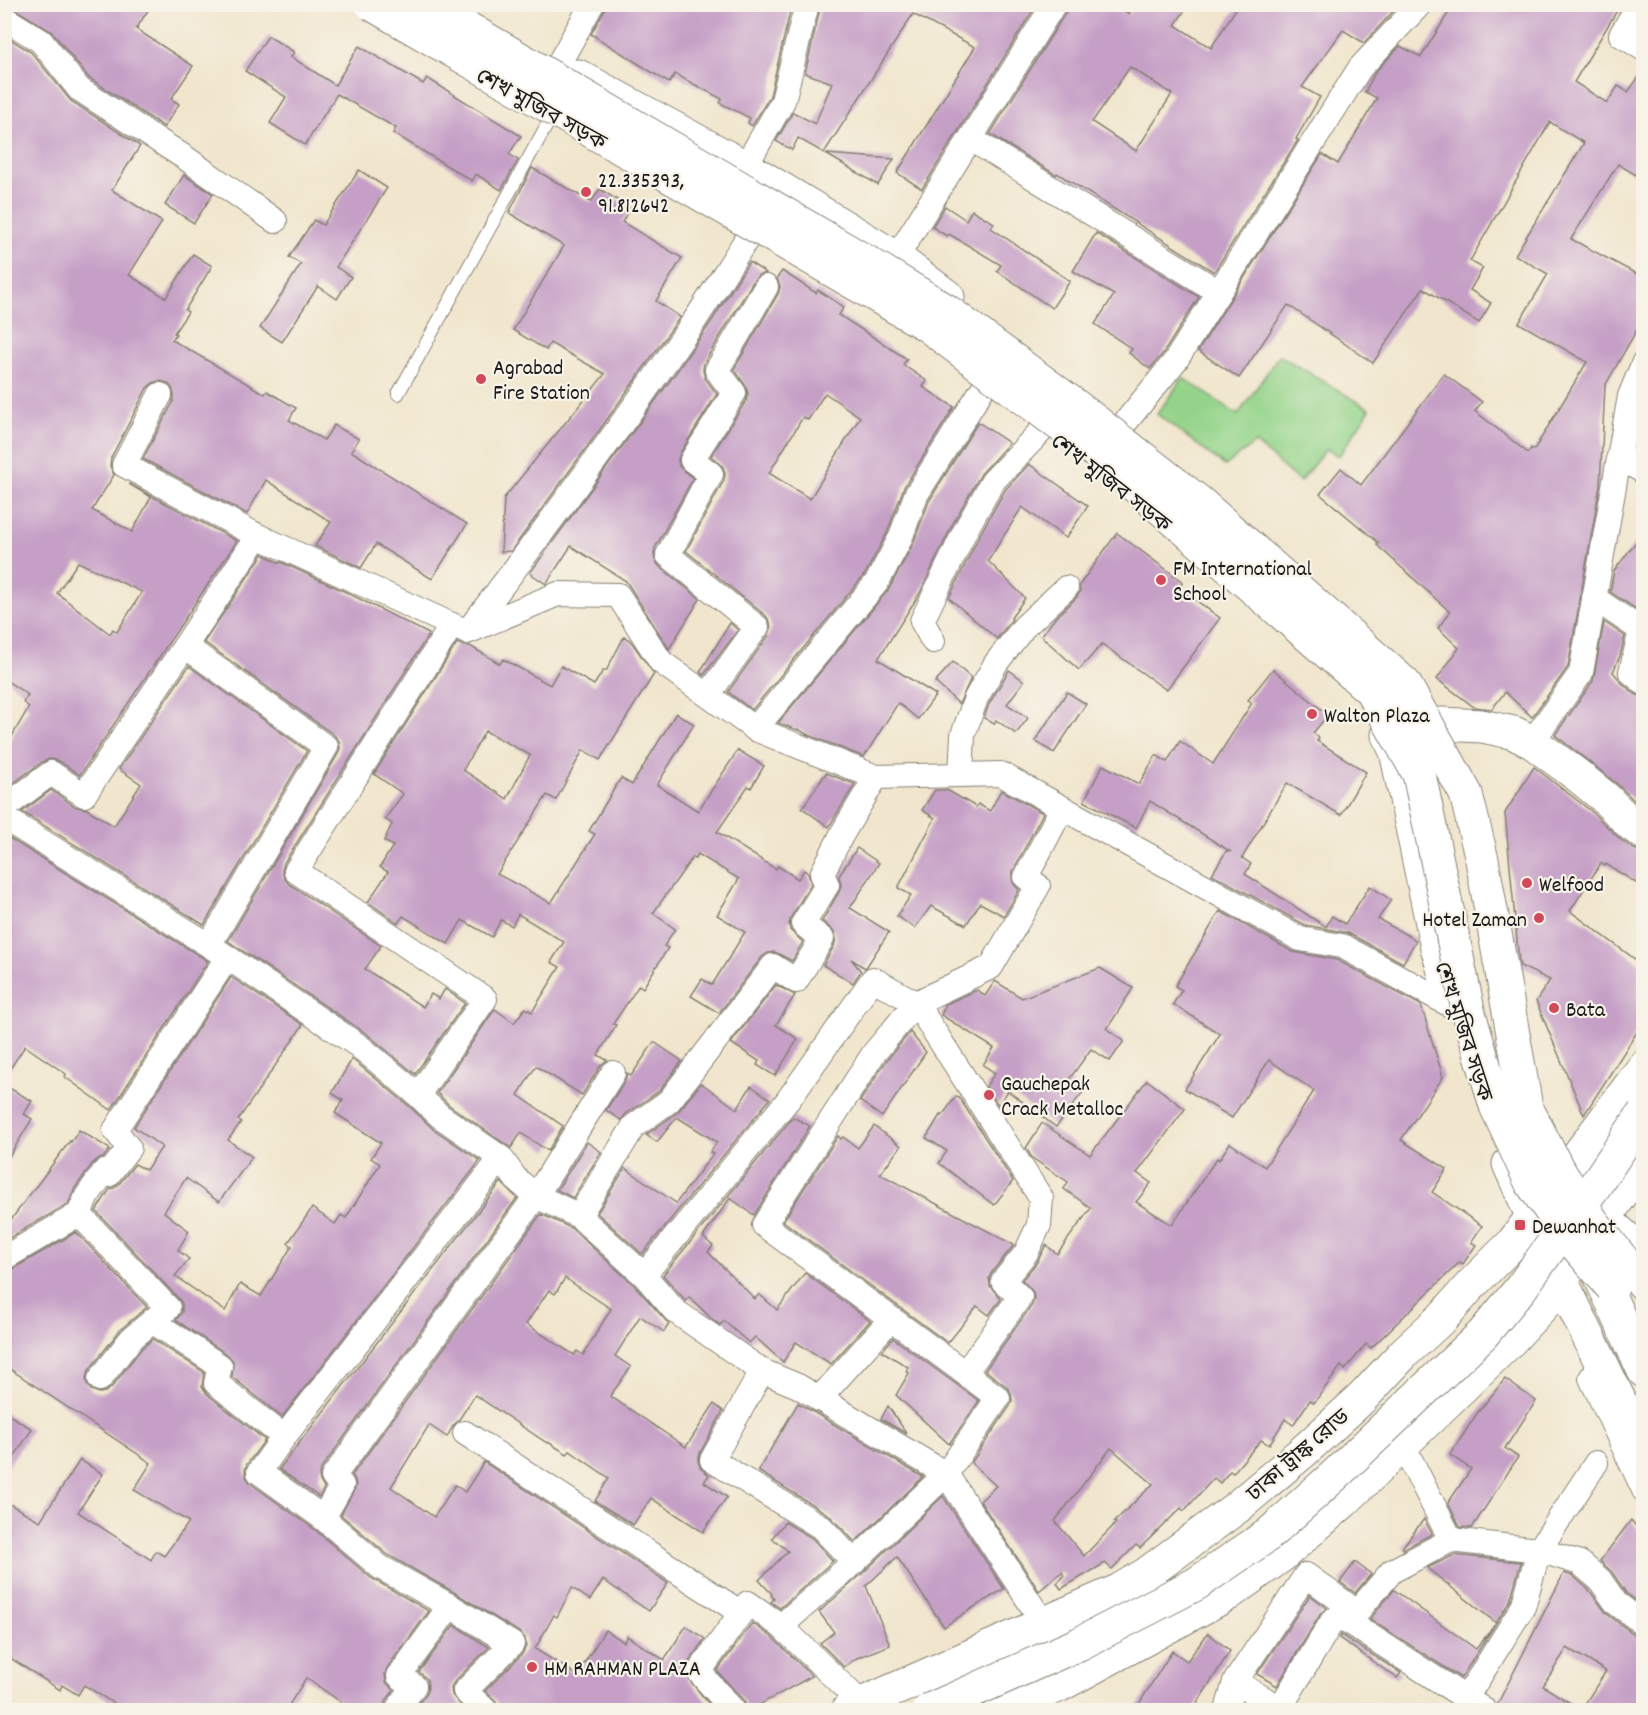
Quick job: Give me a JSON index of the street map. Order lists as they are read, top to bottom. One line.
{"streets":{"main road":["শেখ মুজিব সড়ক","ঢাকা ট্রাঙ্ক রোড"]},"crossings":[["শেখ মুজিব সড়ক","ঢাকা ট্রাঙ্ক রোড"]],"places":{"other":["22.335393, 91.812642","Agrabad Fire Station","FM International School","Walton Plaza","Welfood","Hotel Zaman","Bata","Gauchepak Crack Metalloc","HM RAHMAN PLAZA"],"transit":["Dewanhat"]}}
